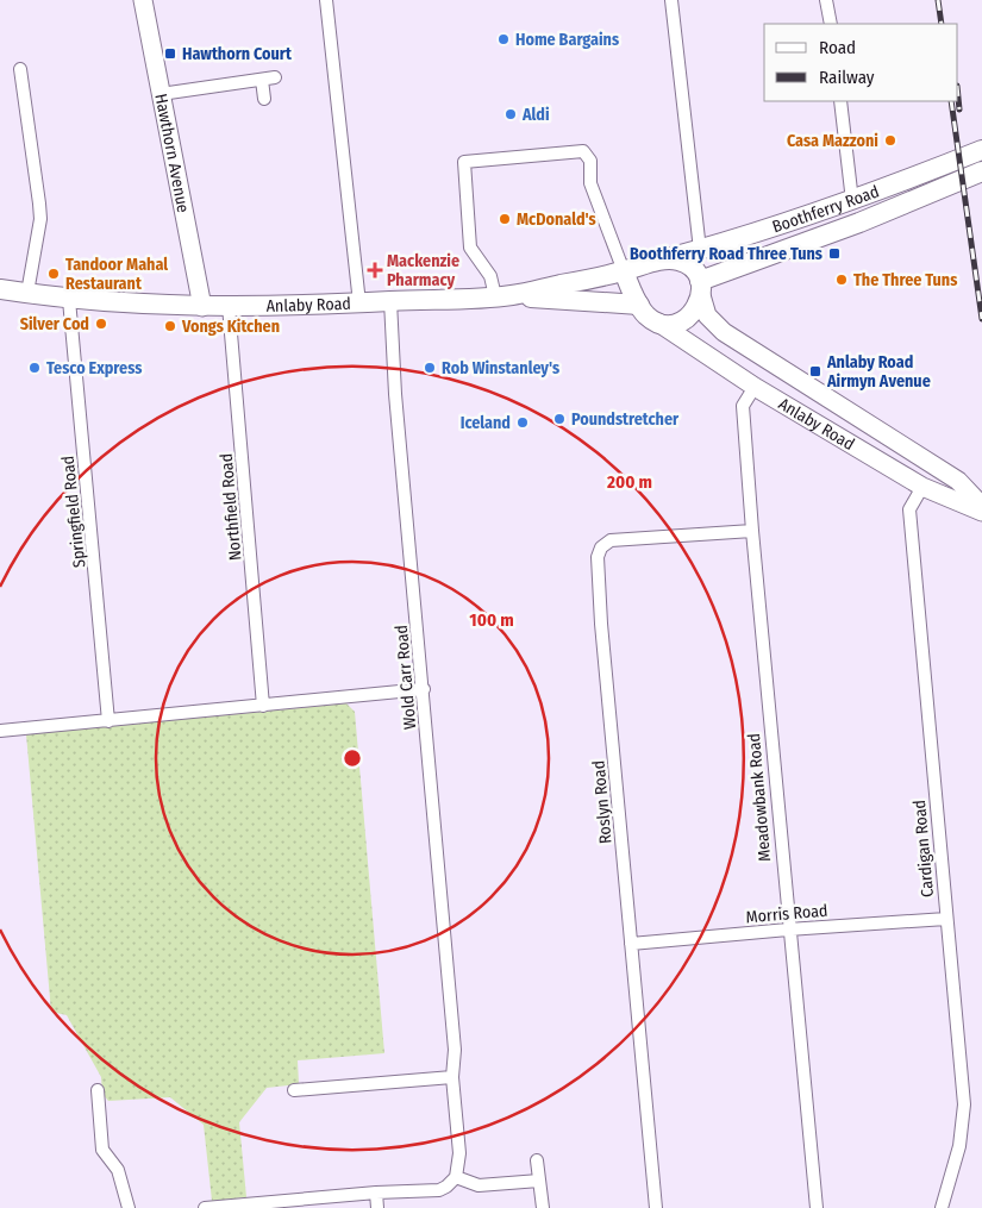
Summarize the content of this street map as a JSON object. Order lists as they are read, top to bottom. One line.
{"streets":{"main road":["Hawthorn Avenue","Boothferry Road","Anlaby Road"],"street":["Northfield Road","Springfield Road","Wold Carr Road","Meadowbank Road","Roslyn Road","Cardigan Road","Morris Road"]},"crossings":[["Hawthorn Avenue","Anlaby Road"],["Boothferry Road","Anlaby Road"],["Anlaby Road","Northfield Road"],["Anlaby Road","Springfield Road"],["Anlaby Road","Wold Carr Road"],["Anlaby Road","Meadowbank Road"],["Anlaby Road","Cardigan Road"],["Meadowbank Road","Roslyn Road"],["Meadowbank Road","Morris Road"],["Roslyn Road","Morris Road"],["Cardigan Road","Morris Road"]],"places":{"other":["Home Bargains","Aldi","Casa Mazzoni","McDonald's","Tandoor Mahal Restaurant","The Three Tuns","Silver Cod","Vongs Kitchen","Tesco Express","Rob Winstanley's","Poundstretcher","Iceland"],"transit":["Hawthorn Court","Boothferry Road Three Tuns","Anlaby Road Airmyn Avenue"],"health":["Mackenzie Pharmacy"]},"legend":["Road","Railway"],"rings":["200 m","100 m"]}
